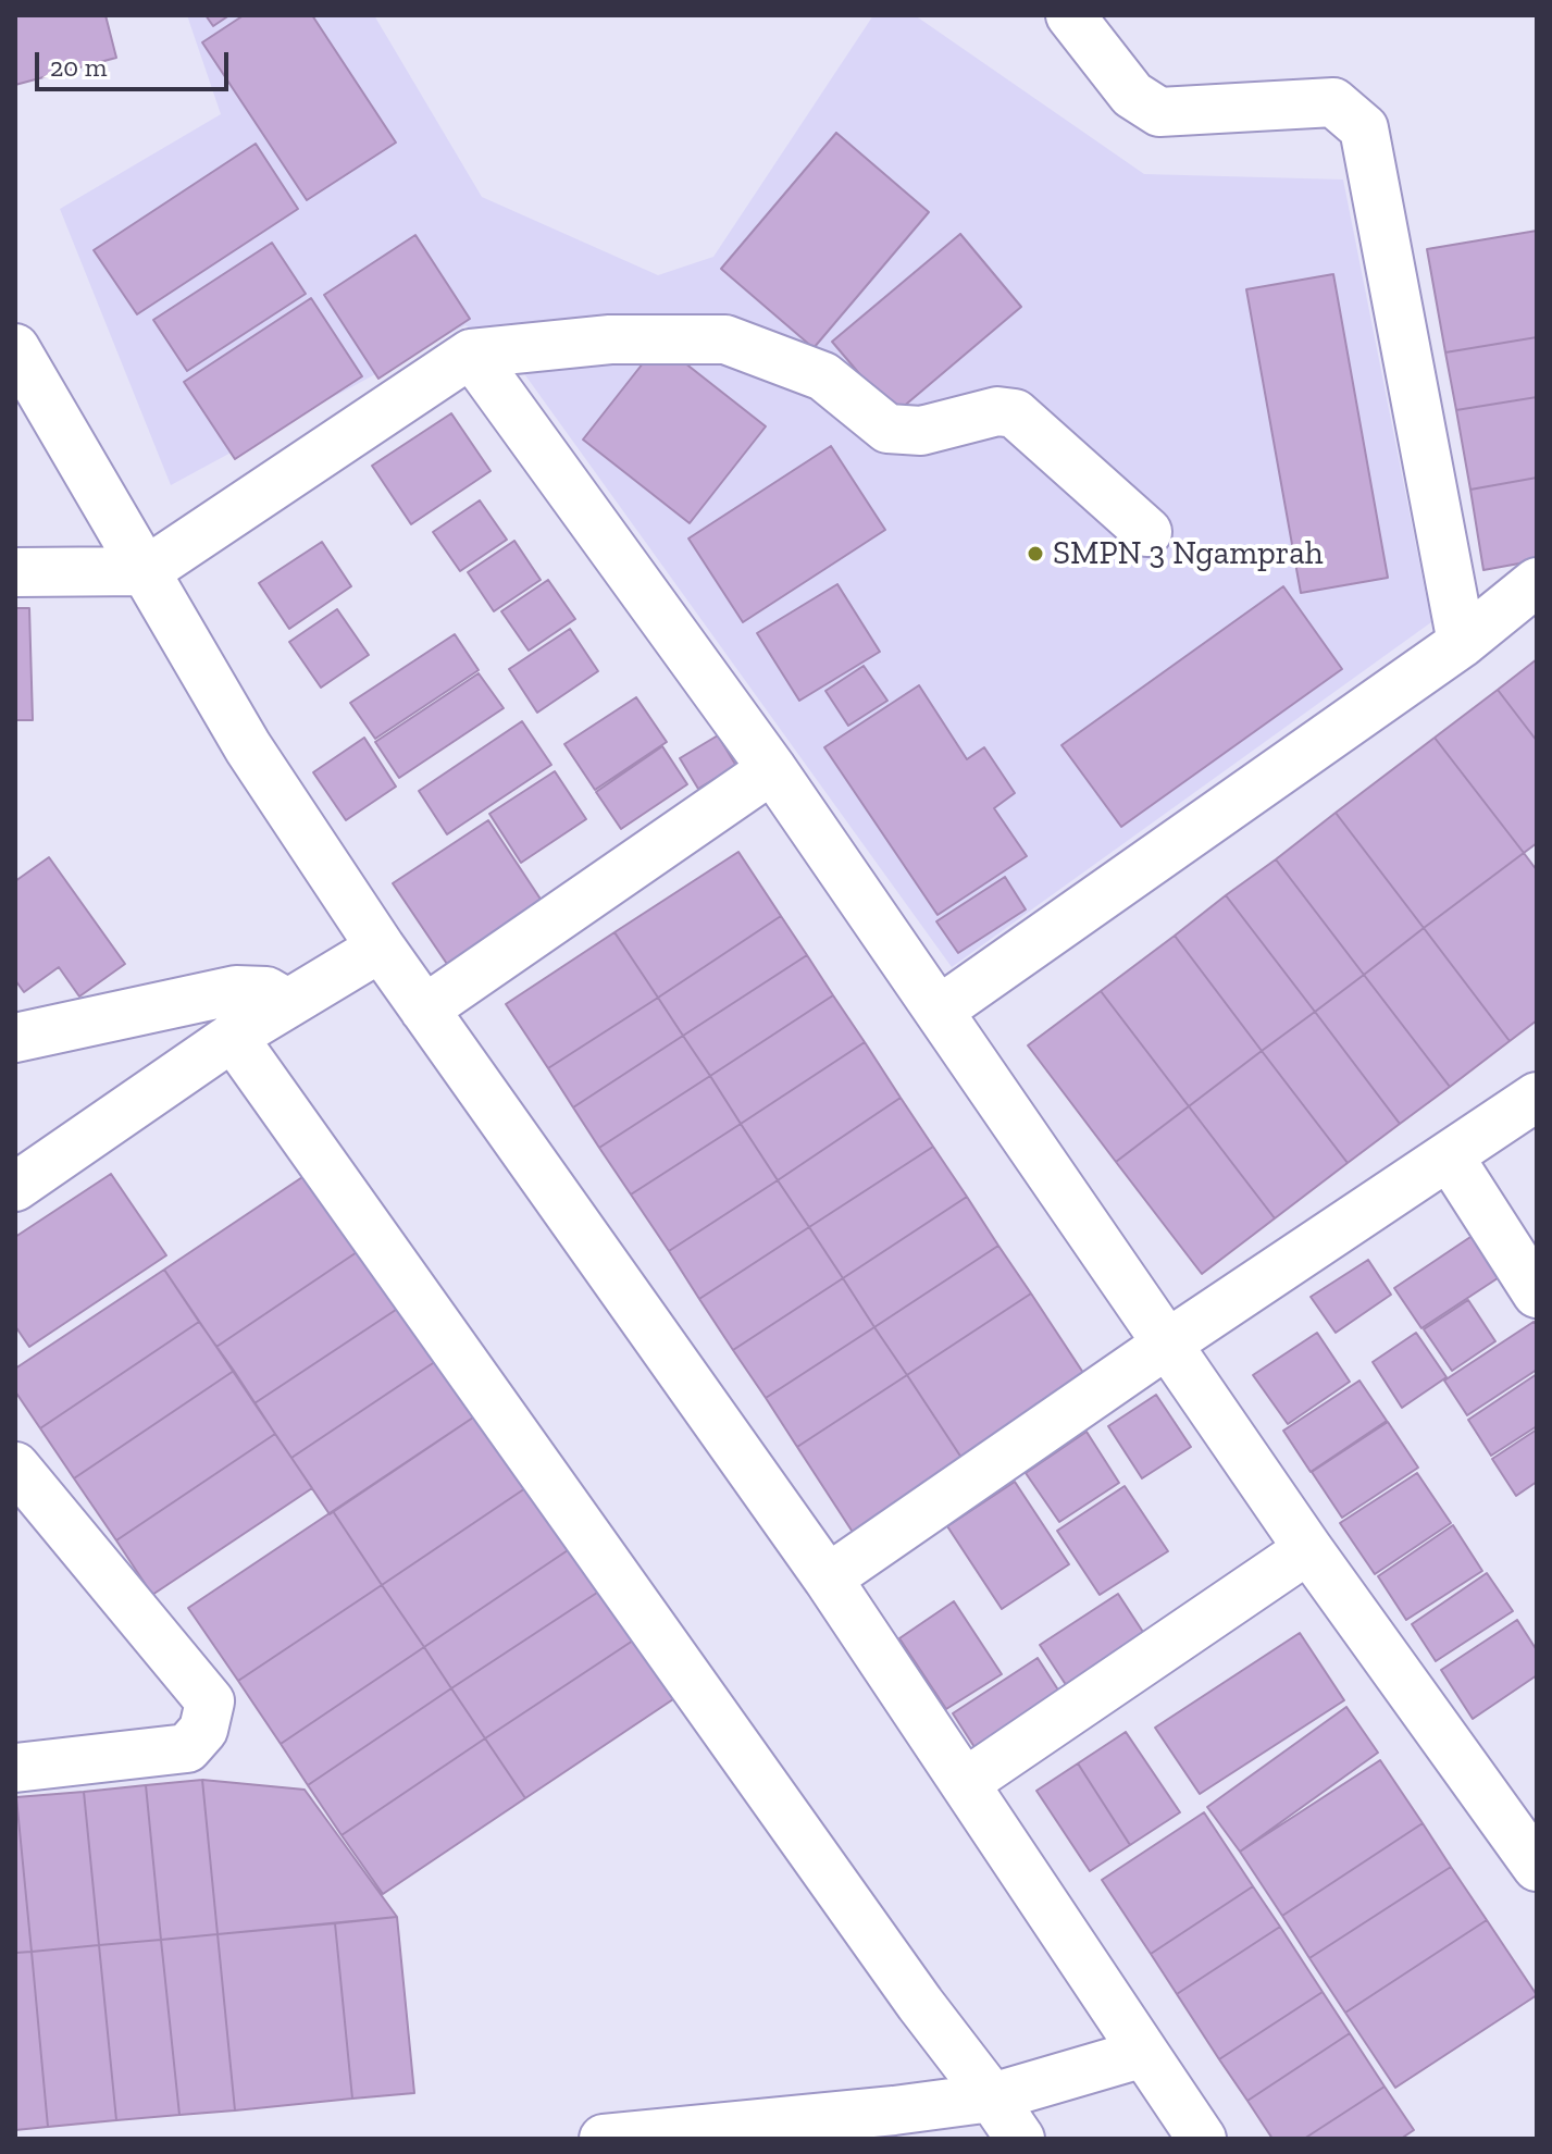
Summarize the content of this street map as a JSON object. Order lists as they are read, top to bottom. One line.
{"places":["SMPN 3 Ngamprah"],"scale_bar":"20 m"}
